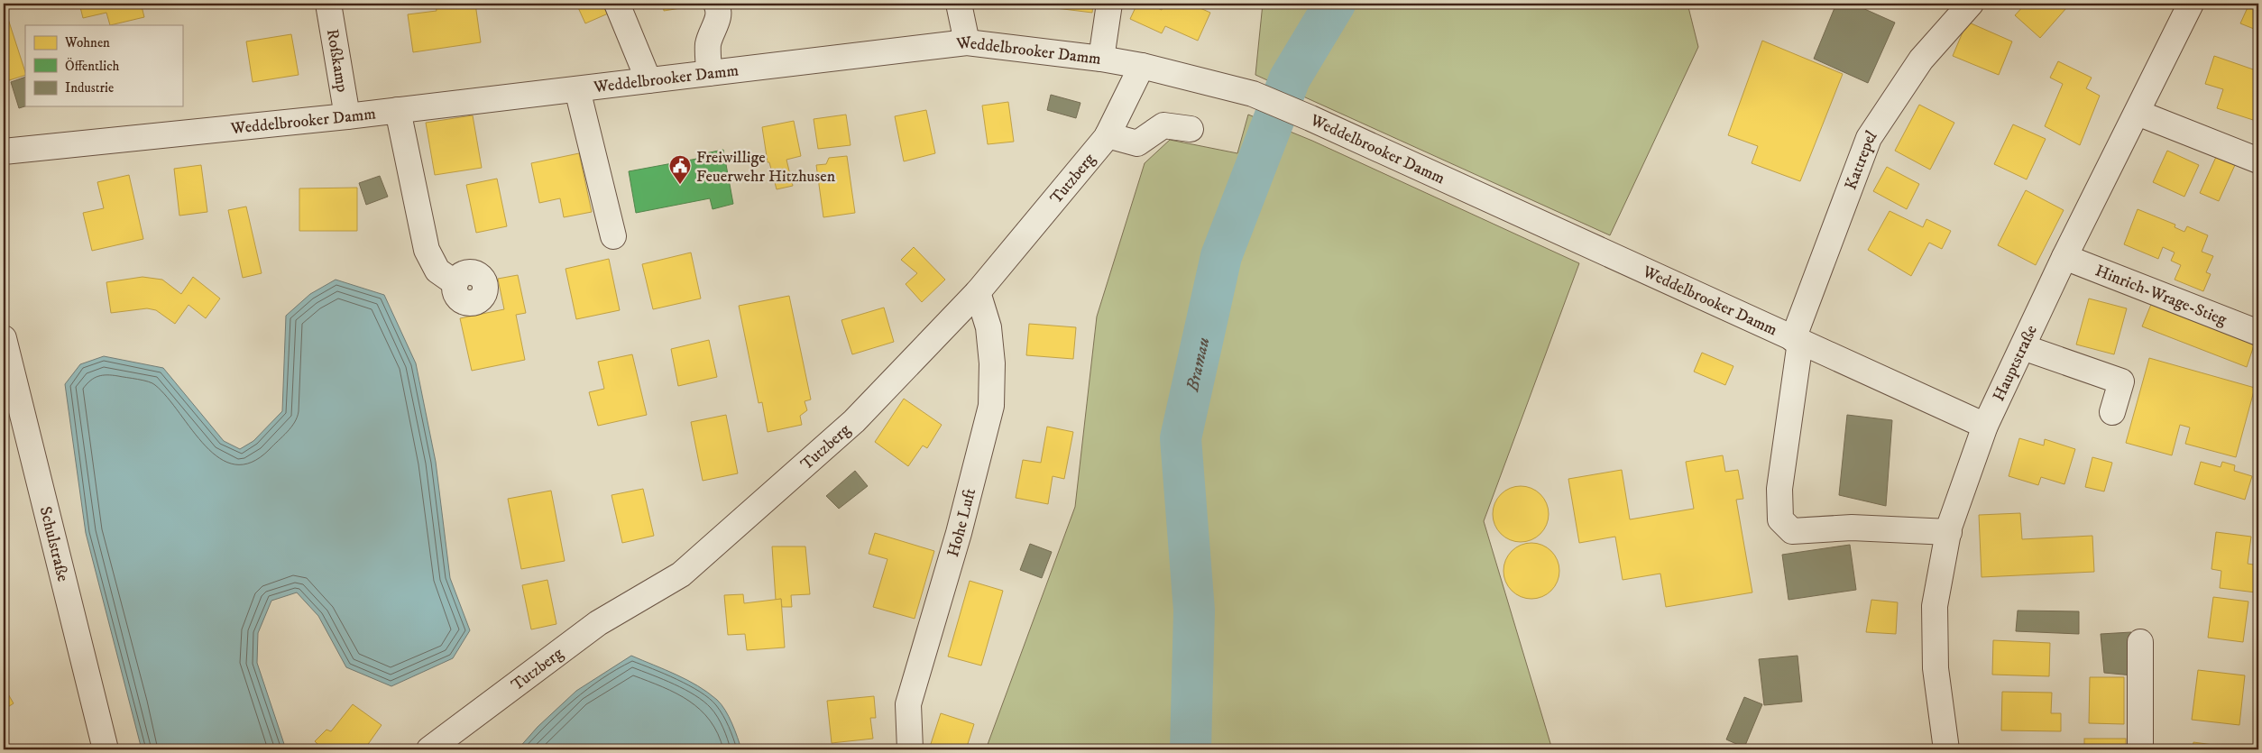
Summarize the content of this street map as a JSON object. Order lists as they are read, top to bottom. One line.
{"streets":{"street":["Weddelbrooker Damm","Roßkamp","Kattrepel","Tutzberg","Hinrich-Wrage-Stieg","Hauptstraße","Hohe Luft","Schulstraße"]},"crossings":[["Weddelbrooker Damm","Roßkamp"],["Weddelbrooker Damm","Kattrepel"],["Weddelbrooker Damm","Tutzberg"],["Weddelbrooker Damm","Hauptstraße"],["Kattrepel","Hauptstraße"],["Tutzberg","Hohe Luft"],["Hinrich-Wrage-Stieg","Hauptstraße"]],"water":["Bramau"],"places":{"public building":["Freiwillige Feuerwehr Hitzhusen"]},"legend":["Wohnen","Öffentlich","Industrie"]}
